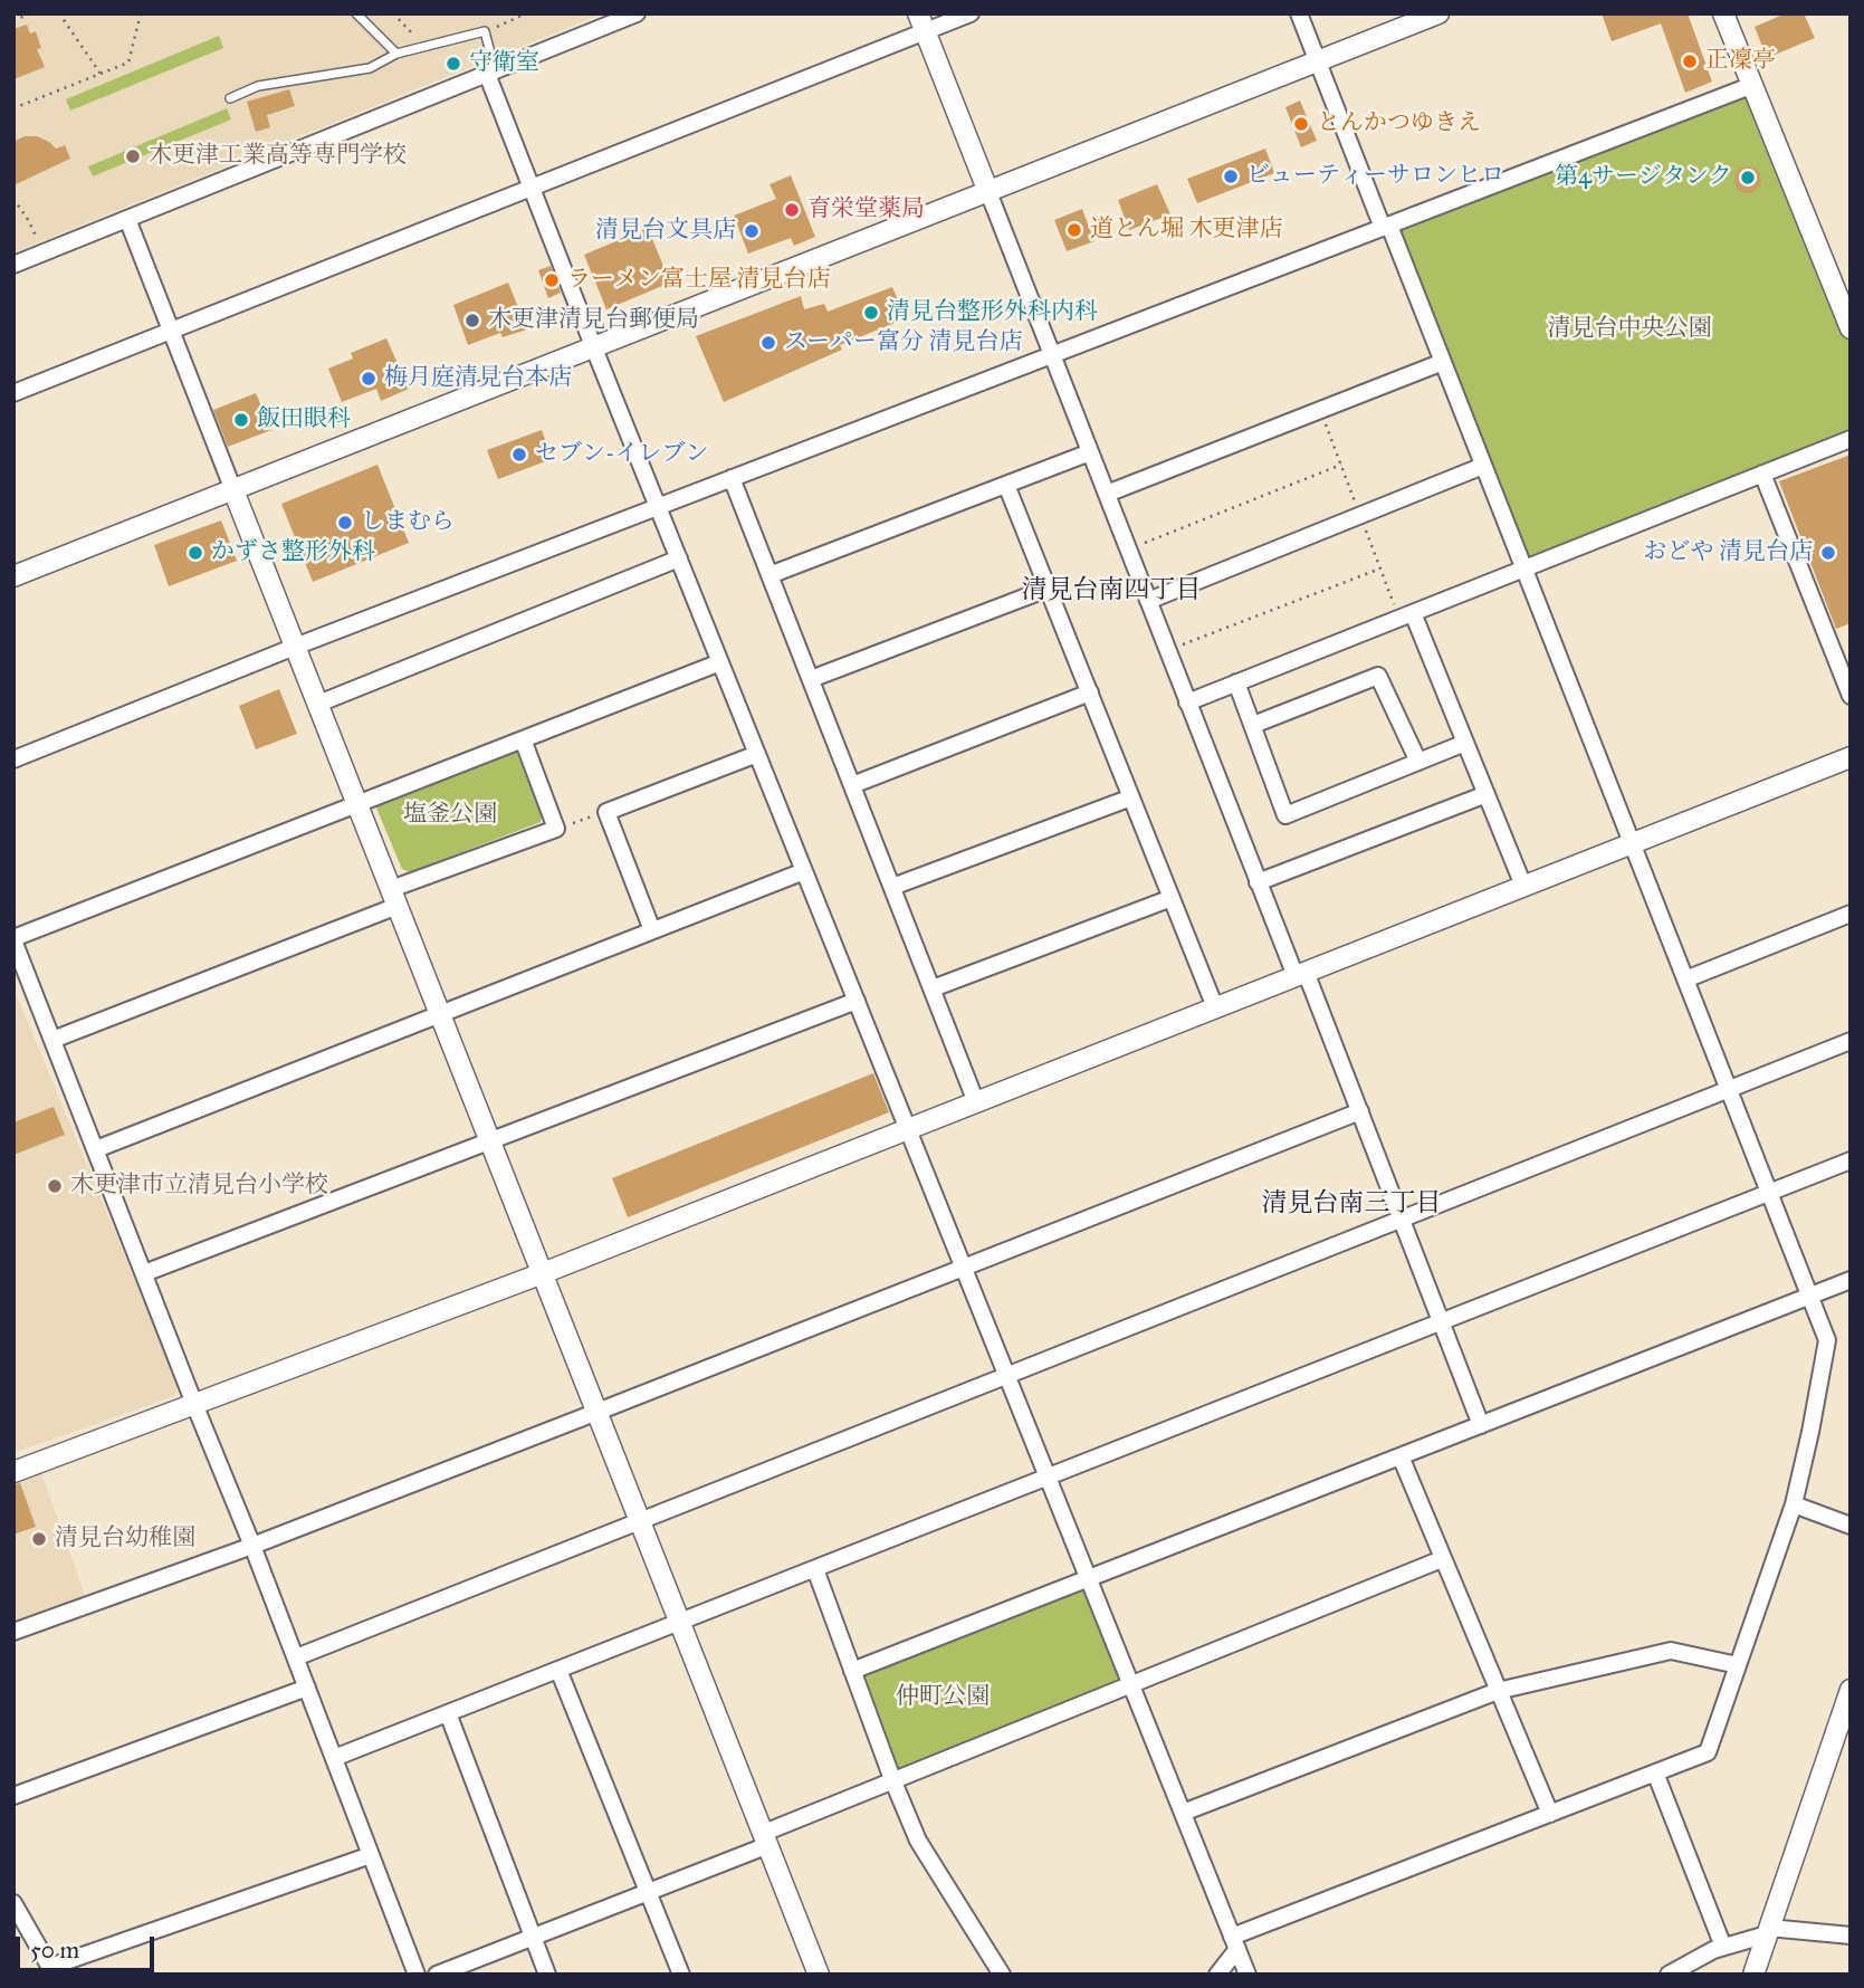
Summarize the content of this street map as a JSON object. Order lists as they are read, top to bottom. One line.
{"districts":["清見台南四丁目","清見台南三丁目"],"parks":["清見台中央公園","塩釜公園","仲町公園"],"places":["正凜亭","守衛室","とんかつゆきえ","木更津工業高等専門学校","ビューティーサロンヒロ","第4サージタンク","育栄堂薬局","道とん堀 木更津店","清見台文具店","ラーメン富士屋 清見台店","清見台整形外科内科","木更津清見台郵便局","スーパー富分 清見台店","梅月庭清見台本店","飯田眼科","セブン-イレブン","しまむら","かずさ整形外科","おどや 清見台店","木更津市立清見台小学校","清見台幼稚園"],"scale_bar":"50 m"}
